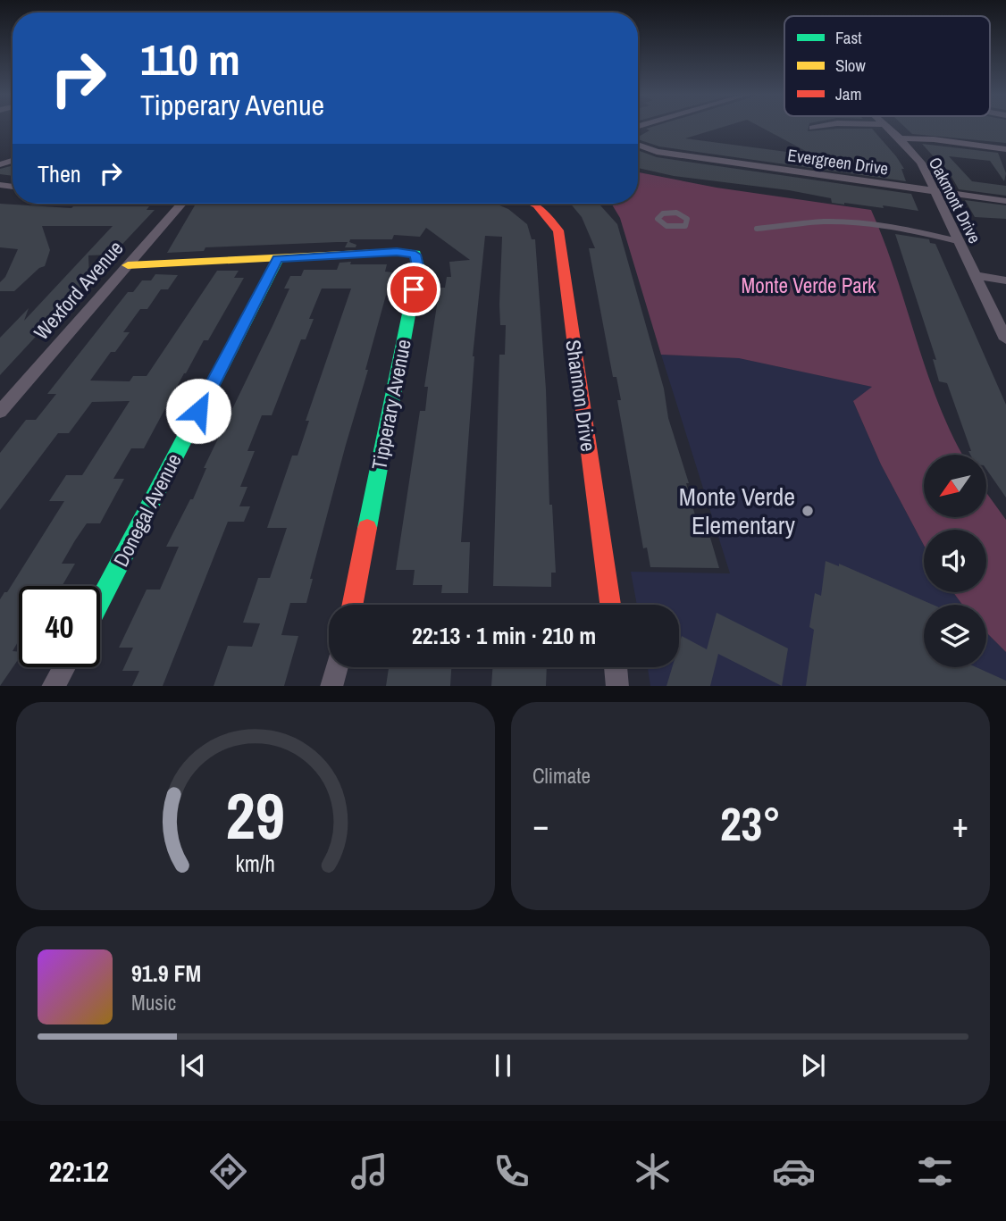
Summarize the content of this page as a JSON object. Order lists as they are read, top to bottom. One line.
{"streets":{"street":["Evergreen Drive","Oakmont Drive","Wexford Avenue","Shannon Drive","Tipperary Avenue","Donegal Avenue"]},"crossings":[["Evergreen Drive","Oakmont Drive"],["Wexford Avenue","Tipperary Avenue"],["Tipperary Avenue","Donegal Avenue"]],"parks":["Monte Verde Park"],"places":["Monte Verde Elementary"],"legend":["Fast","Slow","Jam"],"north":"bottom left","page":{"turn":["110 m","Tipperary Avenue"],"then":"Then","limit":"40","trip":"22:13 · 1 min · 210 m","tile":"Climate","heat":["−","23°","+"],"song":["91.9 FM","Music"],"tabs":"22:12","gauge":["29","km/h"]}}
